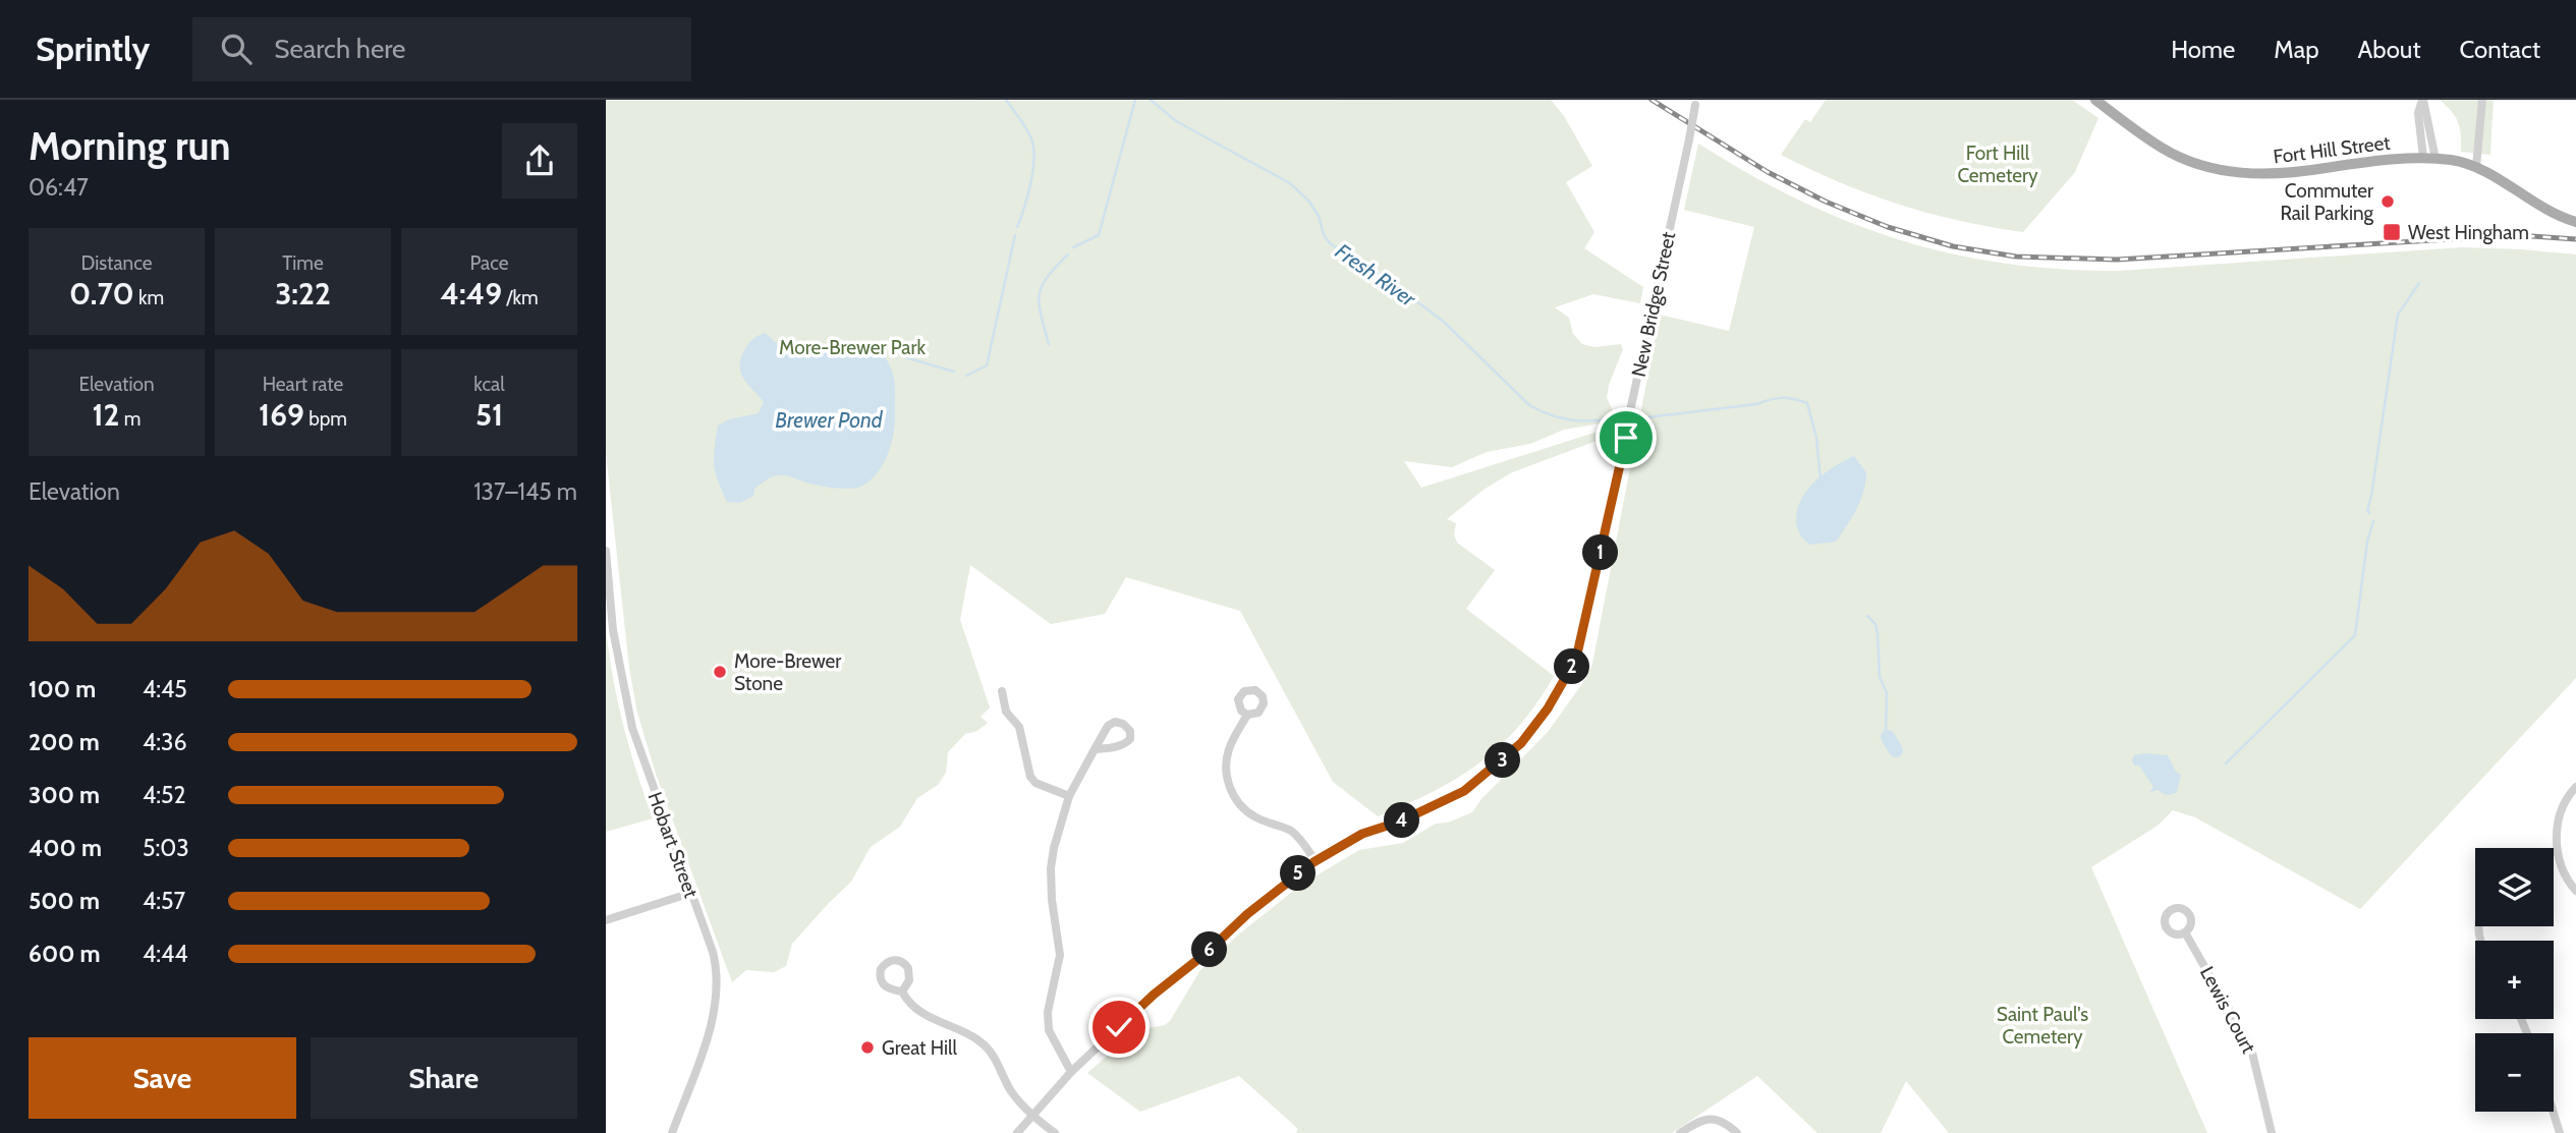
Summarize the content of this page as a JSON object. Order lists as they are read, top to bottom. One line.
{"streets":{"main road":["Fort Hill Street"],"street":["New Bridge Street","Hobart Street","Lewis Court"]},"water":["Fresh River","Brewer Pond"],"parks":["Fort Hill Cemetery","More-Brewer Park","Saint Paul's Cemetery"],"places":{"other":["Commuter Rail Parking","More-Brewer Stone","Great Hill"],"transit":["West Hingham"]},"page":{"header":"Sprintly","search":"Search here","nav":["Home","Map","About","Contact"],"heading":["Morning run","06:47"],"stats":[["Distance","0.70 km"],["Time","3:22"],["Pace","4:49 /km"],["Elevation","12 m"],["Heart rate","169 bpm"],["kcal","51"]],"chart":["Elevation","137–145 m"],"pins":["1","2","3","4","5","6"],"list":[{"name":"100 m","note":"4:45"},{"name":"200 m","note":"4:36"},{"name":"300 m","note":"4:52"},{"name":"400 m","note":"5:03"},{"name":"500 m","note":"4:57"},{"name":"600 m","note":"4:44"}],"map_buttons":["+","−"],"buttons":["Save","Share"]}}
